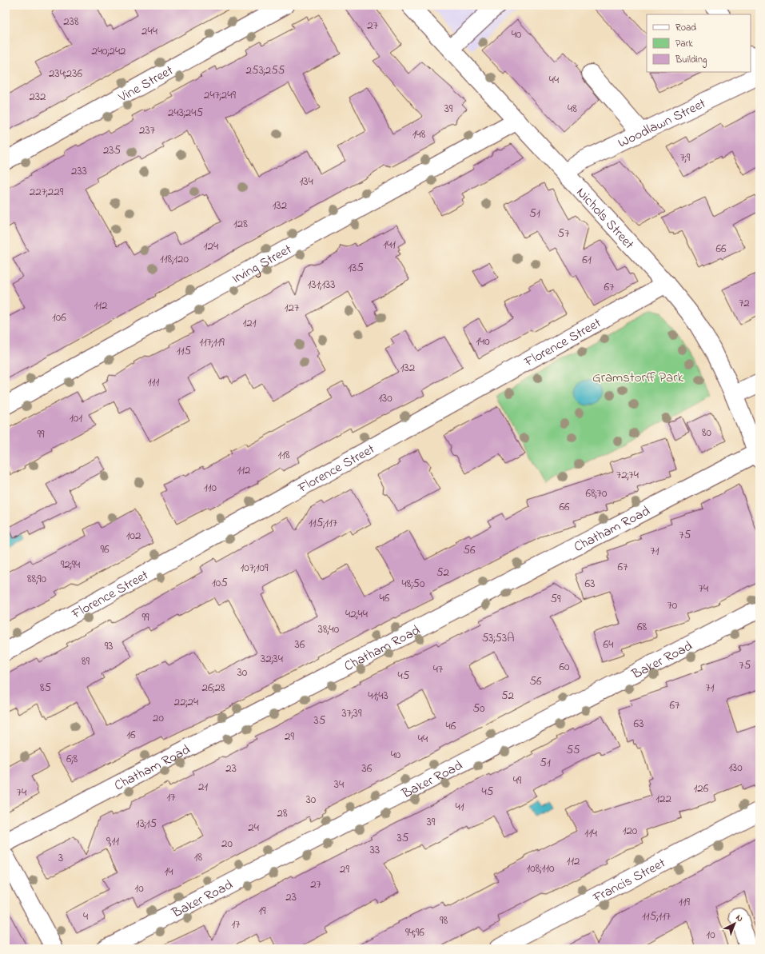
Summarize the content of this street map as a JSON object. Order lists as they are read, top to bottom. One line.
{"streets":{"street":["Vine Street","Woodlawn Street","Nichols Street","Irving Street","Florence Street","Chatham Road","Baker Road","Francis Street"]},"crossings":[["Woodlawn Street","Nichols Street"],["Nichols Street","Irving Street"],["Nichols Street","Florence Street"],["Nichols Street","Chatham Road"]],"parks":["Gramstorff Park"],"house_numbers":["238","27","244","40","240;242","253;255","234;236","44","247;249","232","39","48","243;245","237","148","235","7;9","233","134","227;229","132","51","128","57","141","124","66","118;120","61","135","131;133","67","72","112","127","106","121","140","117;119","115","132","111","130","101","80","99","118","112","72;74","110","68;70","66","115;117","75","102","96","56","71","92;94","67","107;109","52","88;90","105","48;50","63","74","46","59","70","42;44","99","68","38;40","53;53A","36","64","93","32;34","89","75","60","47","30","45","56","85","26;28","71","41;43","52","22;24","67","50","37;39","20","35","63","46","16","29","44","55","40","6;8","51","130","23","36","49","34","21","126","45","74","17","122","30","41","28","39","13;15","24","120","114","35","9;11","20","33","18","3","112","108;110","29","14","27","10","23","119","19","4","115;117","98","17","94;96","10"],"legend":["Road","Park","Building"],"north":"top right"}
